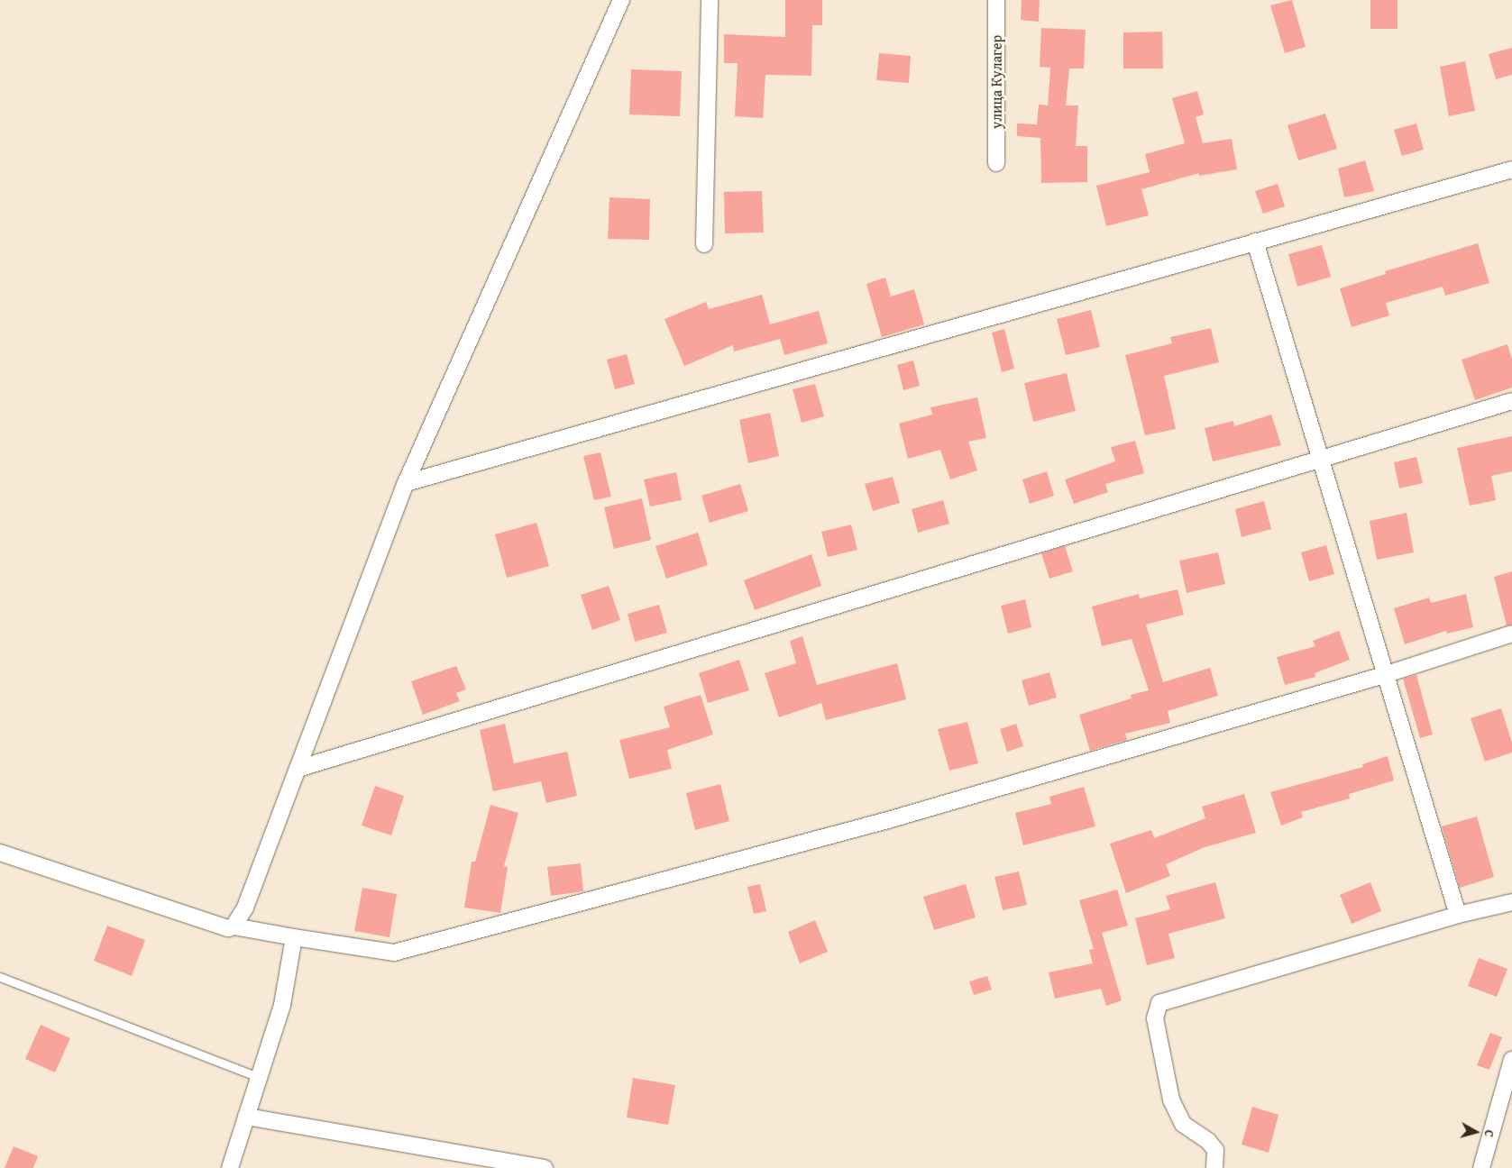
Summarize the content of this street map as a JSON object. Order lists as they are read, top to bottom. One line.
{"streets":{"street":["улица Кулагер"]},"north":"right"}
